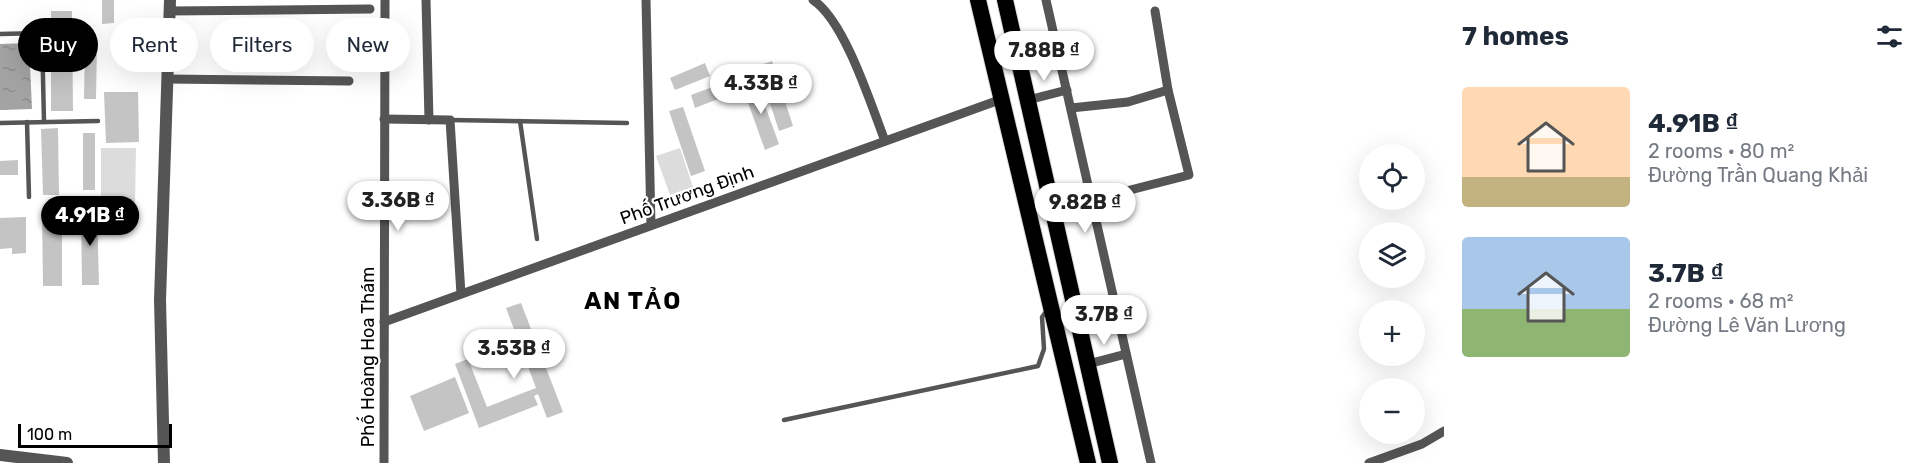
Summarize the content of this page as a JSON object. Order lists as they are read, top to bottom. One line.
{"streets":{"street":["Phố Trương Định","Phố Hoàng Hoa Thám"]},"crossings":[["Phố Trương Định","Phố Hoàng Hoa Thám"]],"districts":["AN TẢO"],"scale_bar":"100 m","page":{"heading":"7 homes","chip":["Buy","Rent","Filters","New"],"price":["7.88B ₫","4.33B ₫","3.36B ₫","9.82B ₫","4.91B ₫","3.7B ₫","3.53B ₫"],"list":[{"name":"4.91B ₫","note":"2 rooms · 80 m² · Đường Trần Quang Khải"},{"name":"3.7B ₫","note":"2 rooms · 68 m² · Đường Lê Văn Lương"}],"map_buttons":["+","−"],"scale":"100 m"}}
